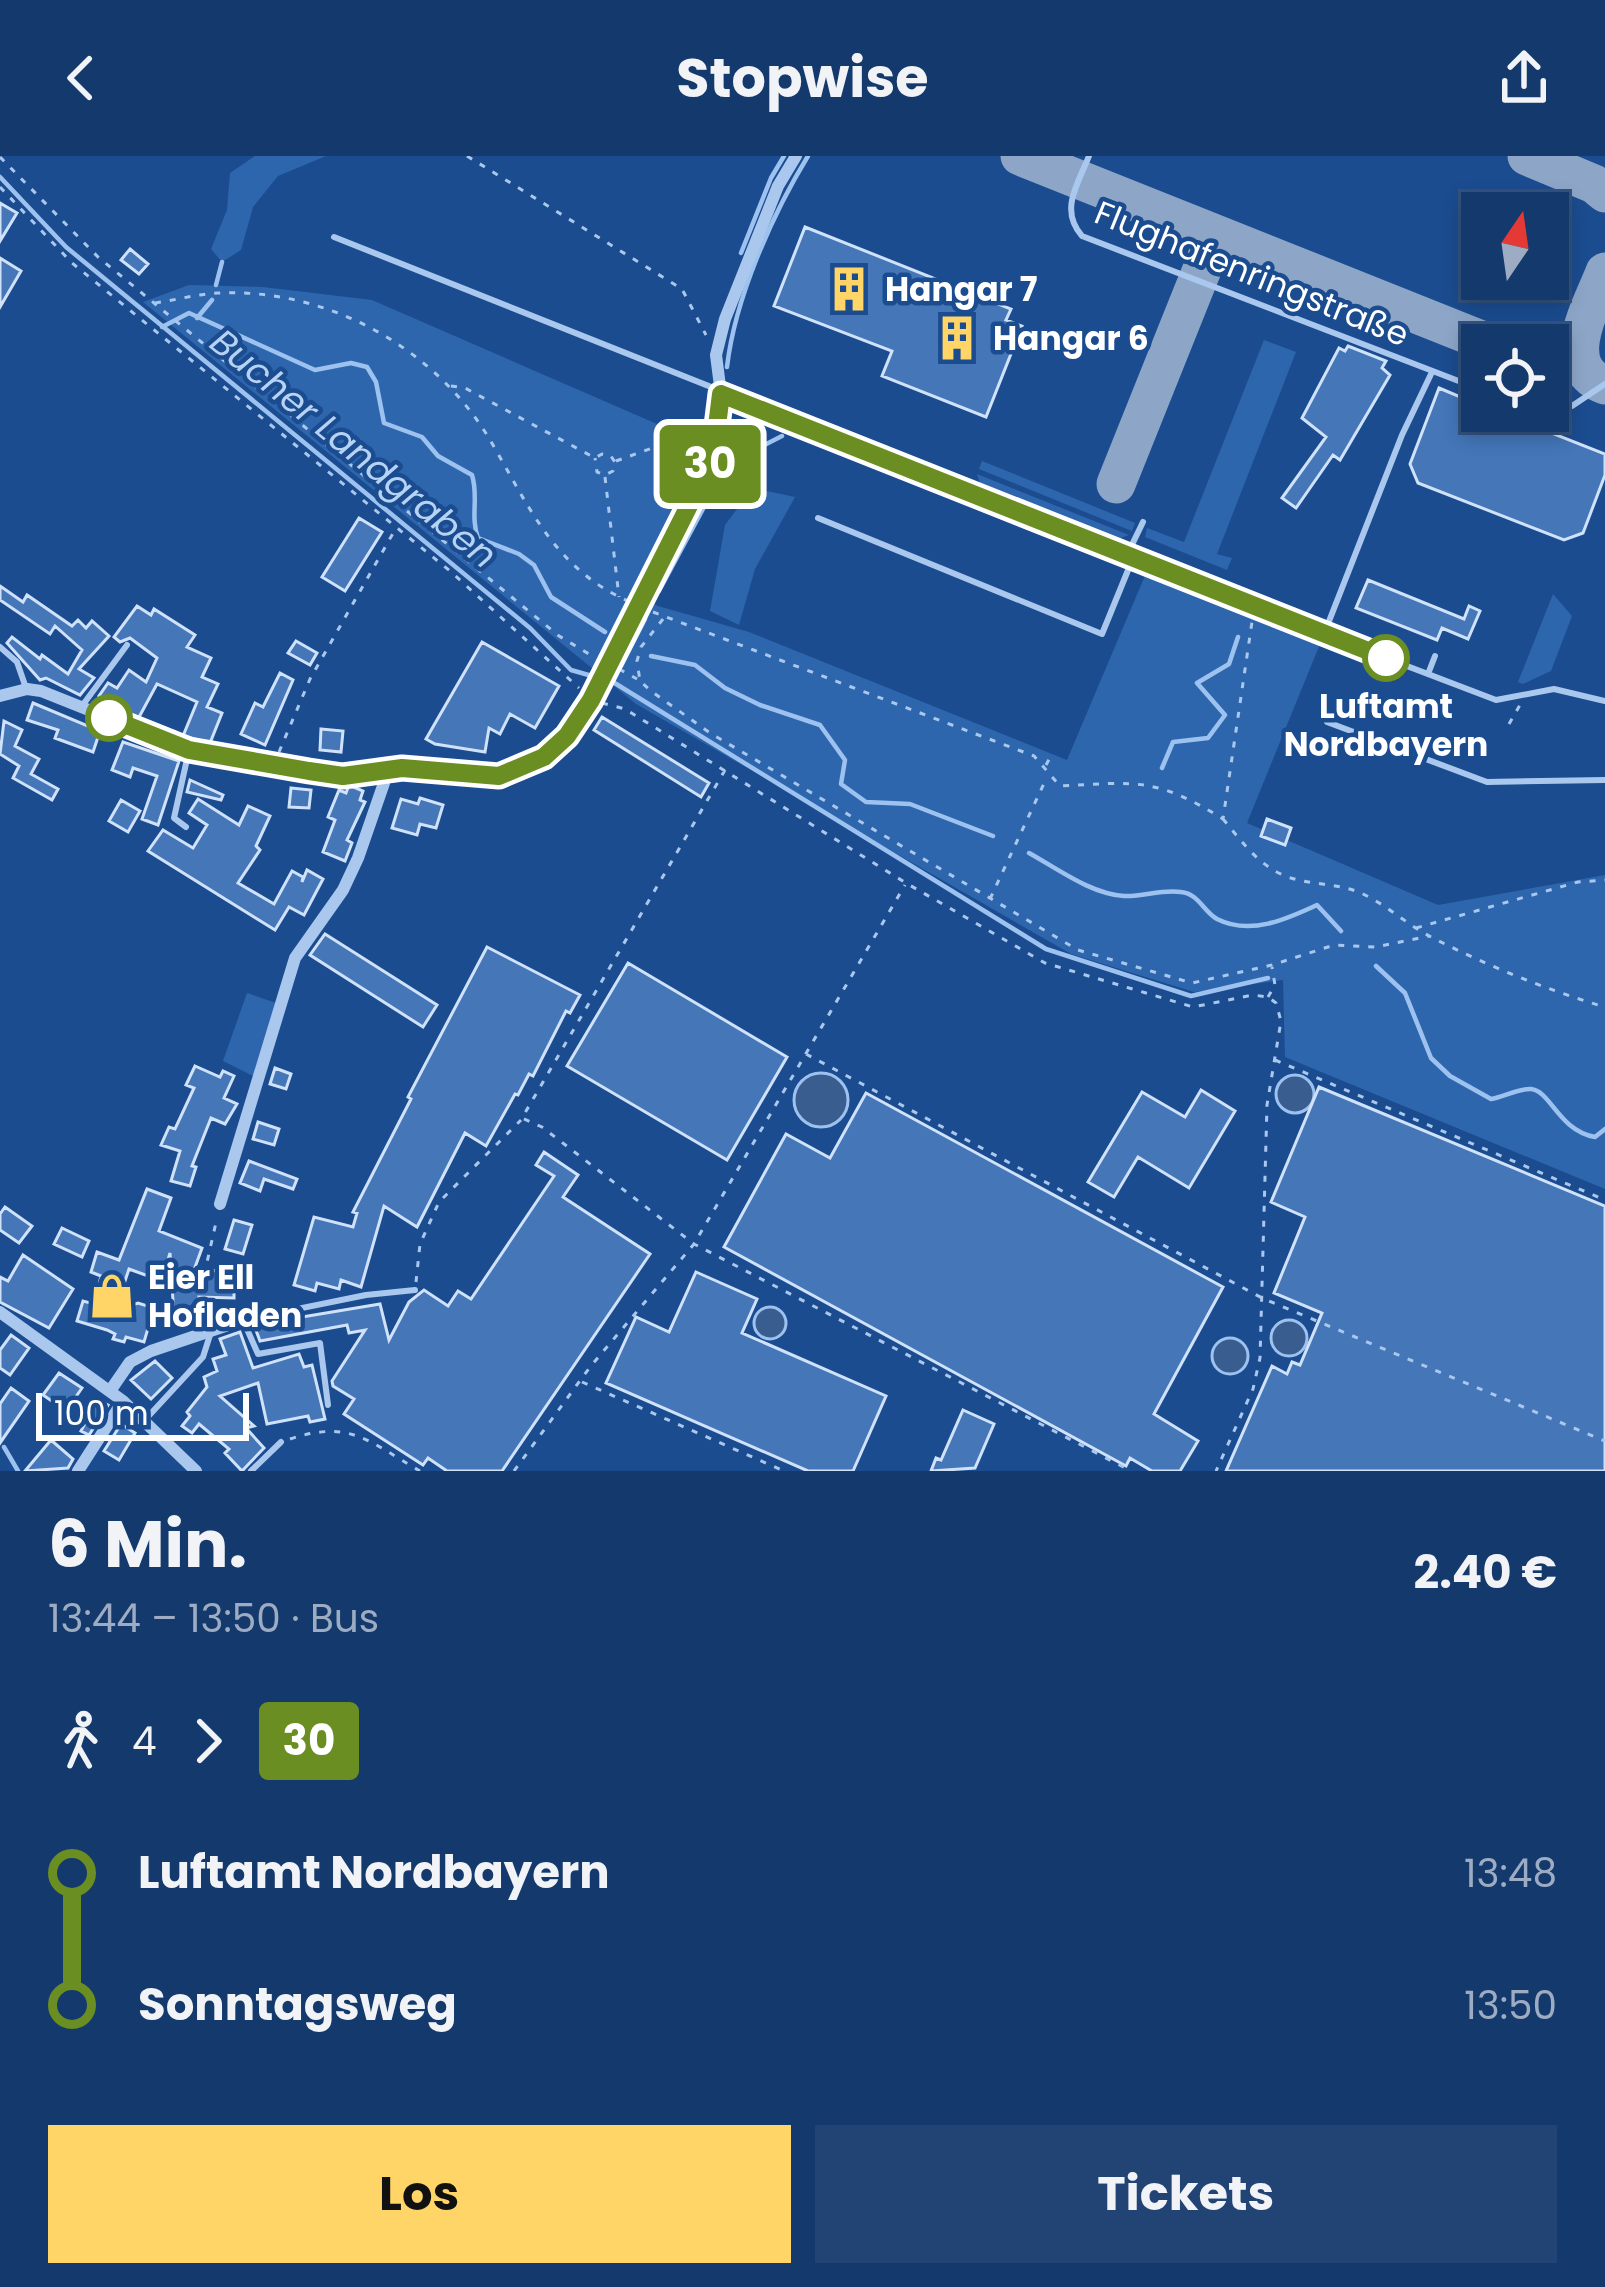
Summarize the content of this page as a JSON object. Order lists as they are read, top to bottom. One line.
{"streets":{"lane":["Flughafenringstraße"]},"water":["Bucher Landgraben"],"places":{"building":["Hangar 7","Hangar 6"],"other":["Luftamt Nordbayern"],"shop":["Eier Ell Hofladen"]},"lines":["bus line 30"],"scale_bar":"100 m","north":"top","page":{"header":"Stopwise","on_map":"30","scale":"100 m","heading":["6 Min.","13:44 – 13:50 · Bus","2.40 €"],"legs":["4","30"],"list":[{"name":"Luftamt Nordbayern","value":"13:48"},{"name":"Sonntagsweg","value":"13:50"}],"buttons":["Los","Tickets"]}}
